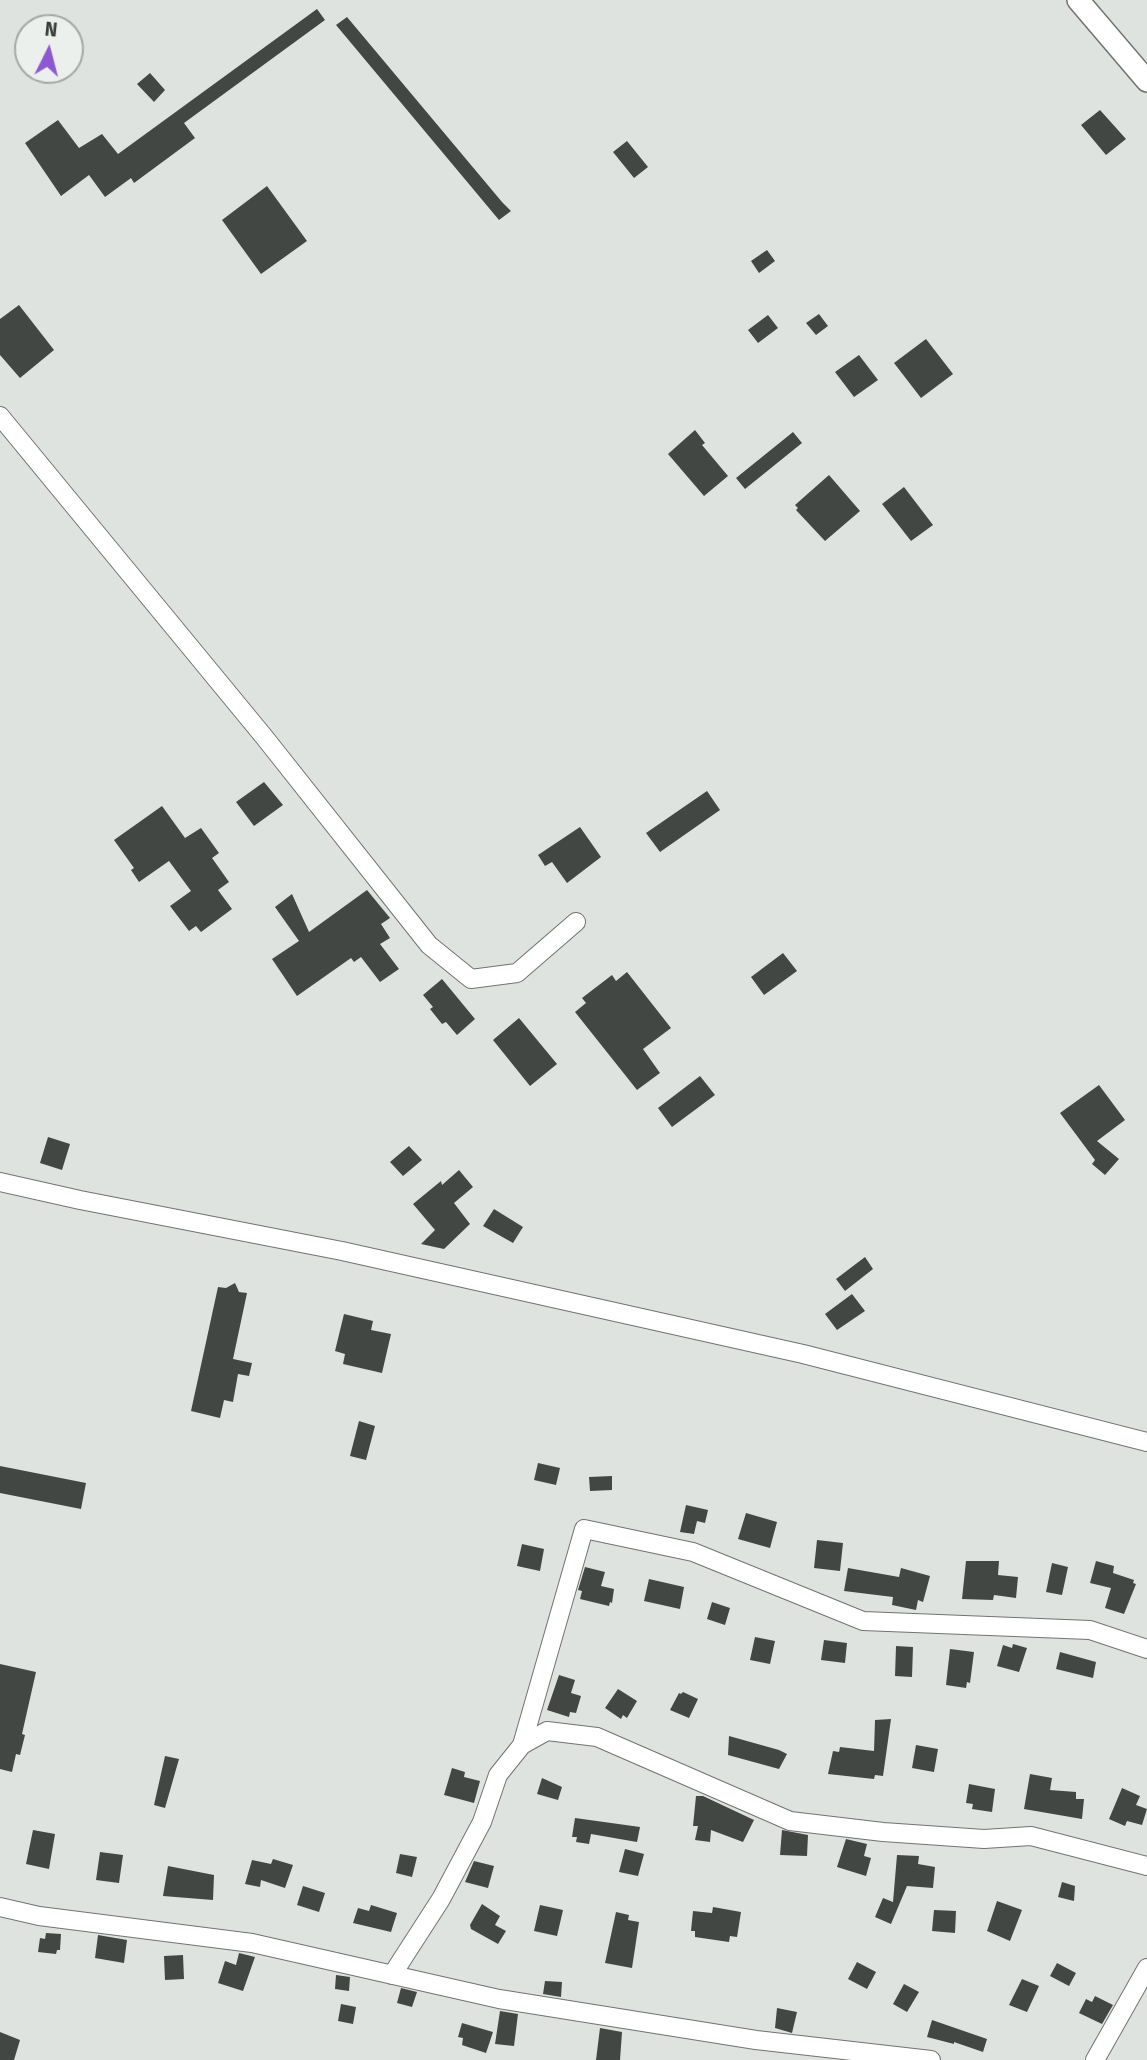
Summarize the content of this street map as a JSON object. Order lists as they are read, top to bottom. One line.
{"north":"top"}
